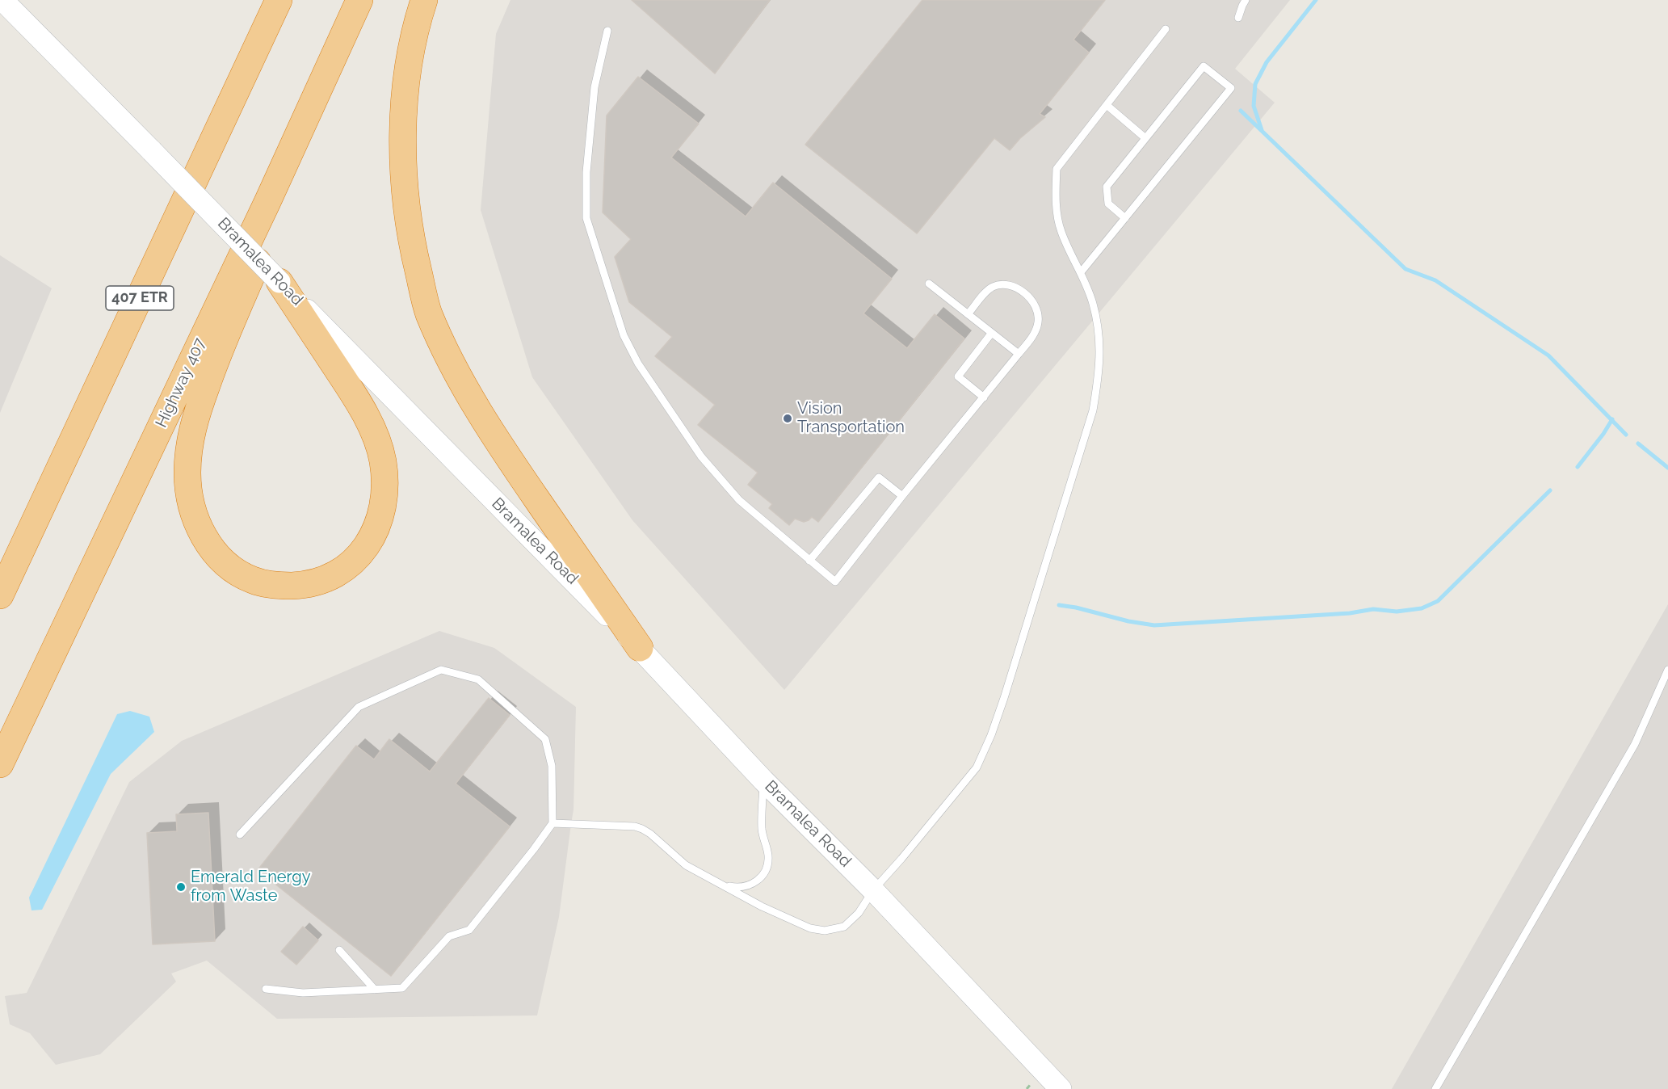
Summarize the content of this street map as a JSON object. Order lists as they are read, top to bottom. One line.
{"streets":{"highway":["407 ETR","Highway 407"],"main road":["Bramalea Road"]},"places":["Vision Transportation","Emerald Energy from Waste"]}
